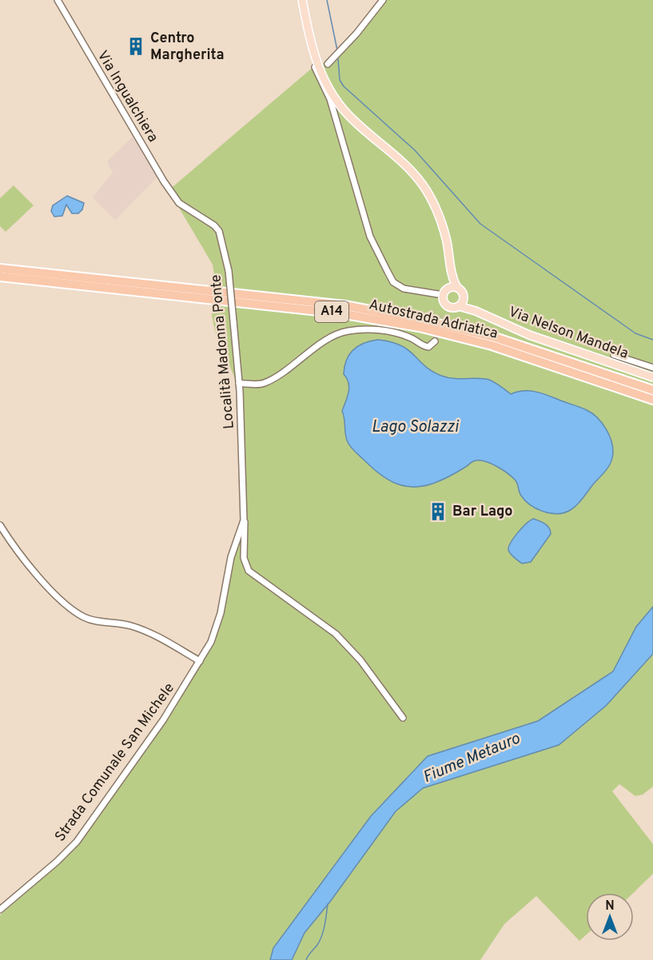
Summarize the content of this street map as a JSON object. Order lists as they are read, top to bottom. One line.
{"streets":{"highway":["A14","Autostrada Adriatica"],"main road":["Via Nelson Mandela"],"street":["Via Ingualchiera","Località Madonna Ponte","Strada Comunale San Michele"]},"crossings":[["Via Ingualchiera","Località Madonna Ponte"],["Località Madonna Ponte","Strada Comunale San Michele"]],"water":["Lago Solazzi","Fiume Metauro"],"places":{"building":["Centro Margherita","Bar Lago"]},"north":"top"}
